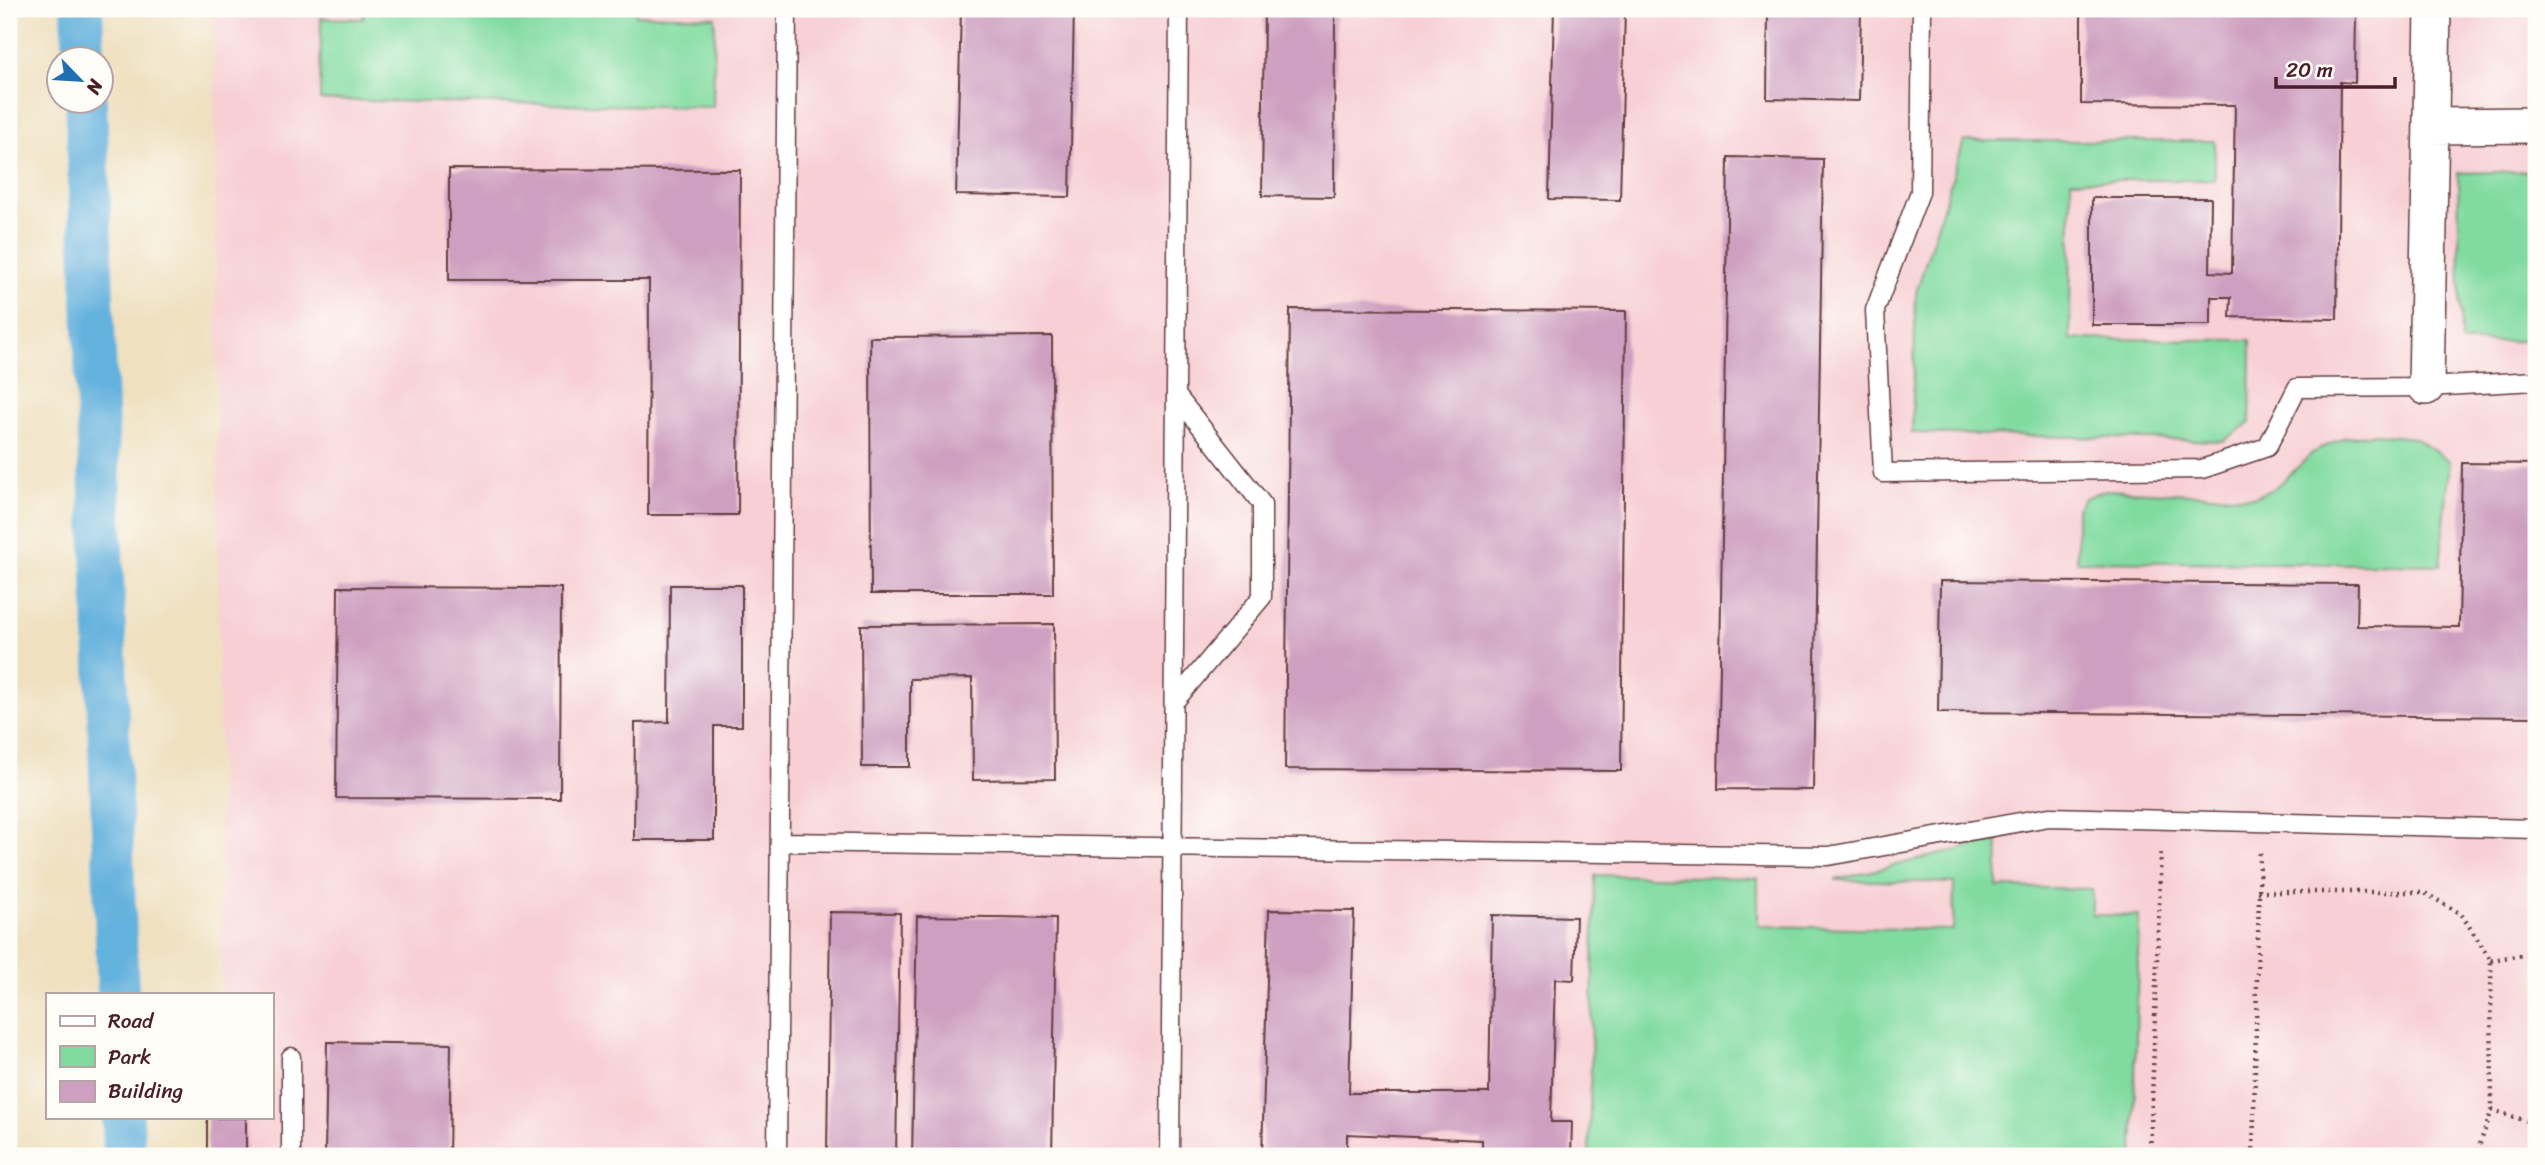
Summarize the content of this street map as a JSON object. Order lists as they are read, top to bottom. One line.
{"legend":["Road","Park","Building"],"scale_bar":"20 m","north":"bottom right"}
